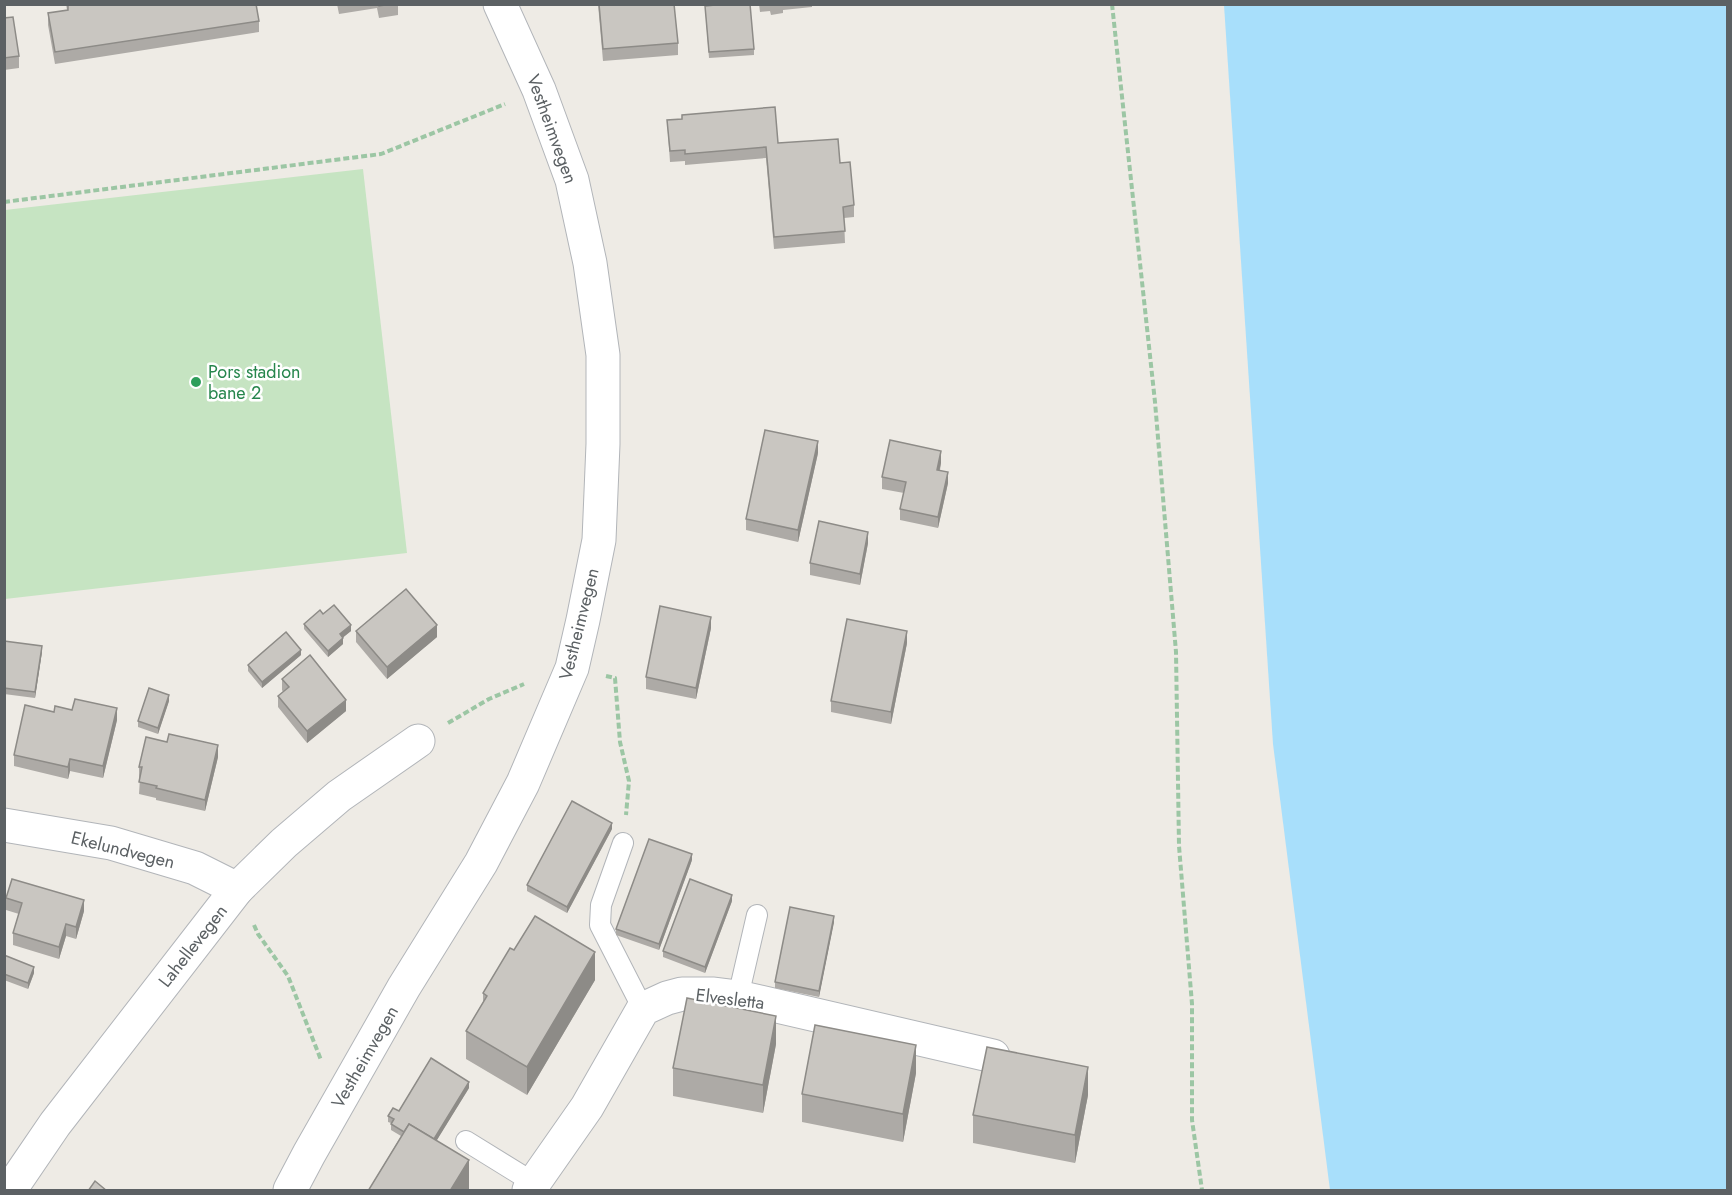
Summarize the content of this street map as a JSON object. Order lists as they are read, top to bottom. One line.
{"streets":{"street":["Vestheimvegen","Ekelundvegen","Lahellevegen","Elvesletta"]},"crossings":[["Ekelundvegen","Lahellevegen"]],"places":["Pors stadion bane 2"]}
